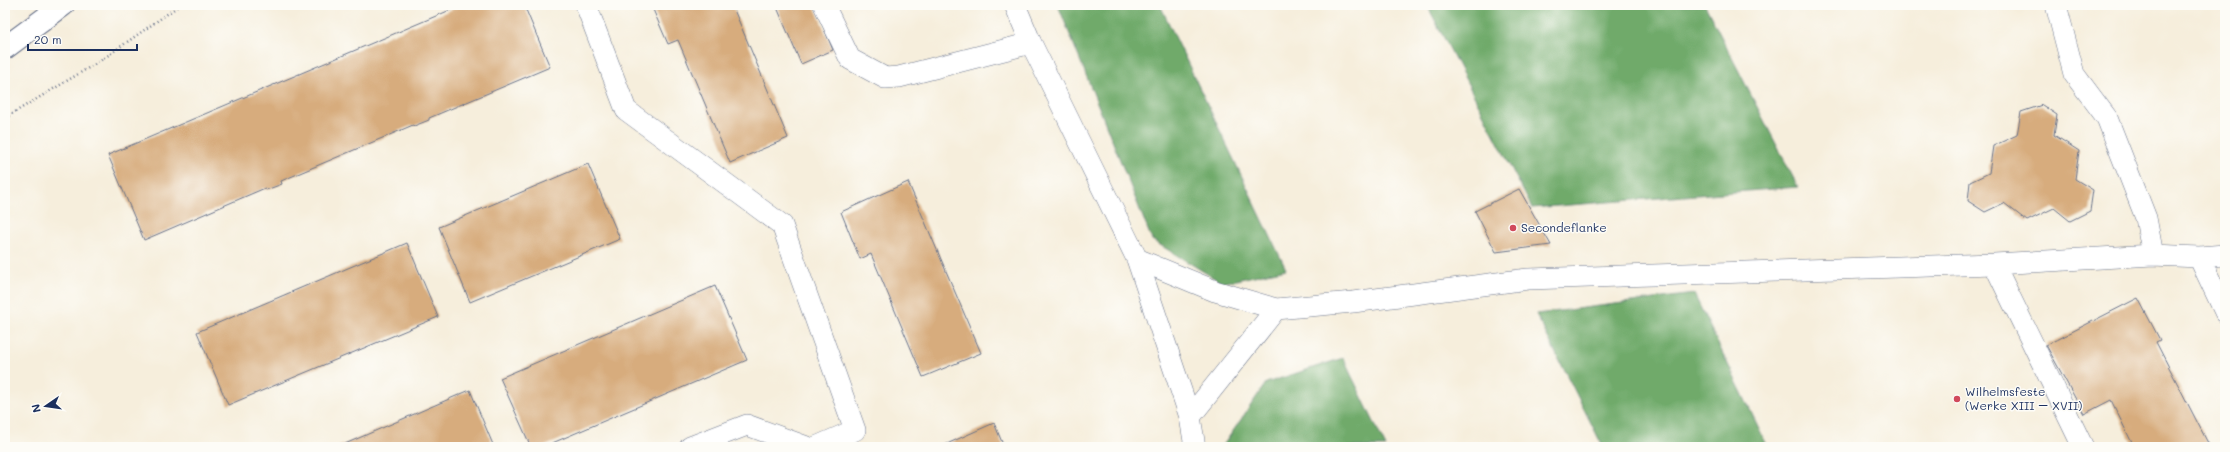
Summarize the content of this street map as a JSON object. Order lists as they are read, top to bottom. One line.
{"places":["Secondeflanke","Wilhelmsfeste (Werke XIII – XVII)"],"scale_bar":"20 m","north":"left"}
